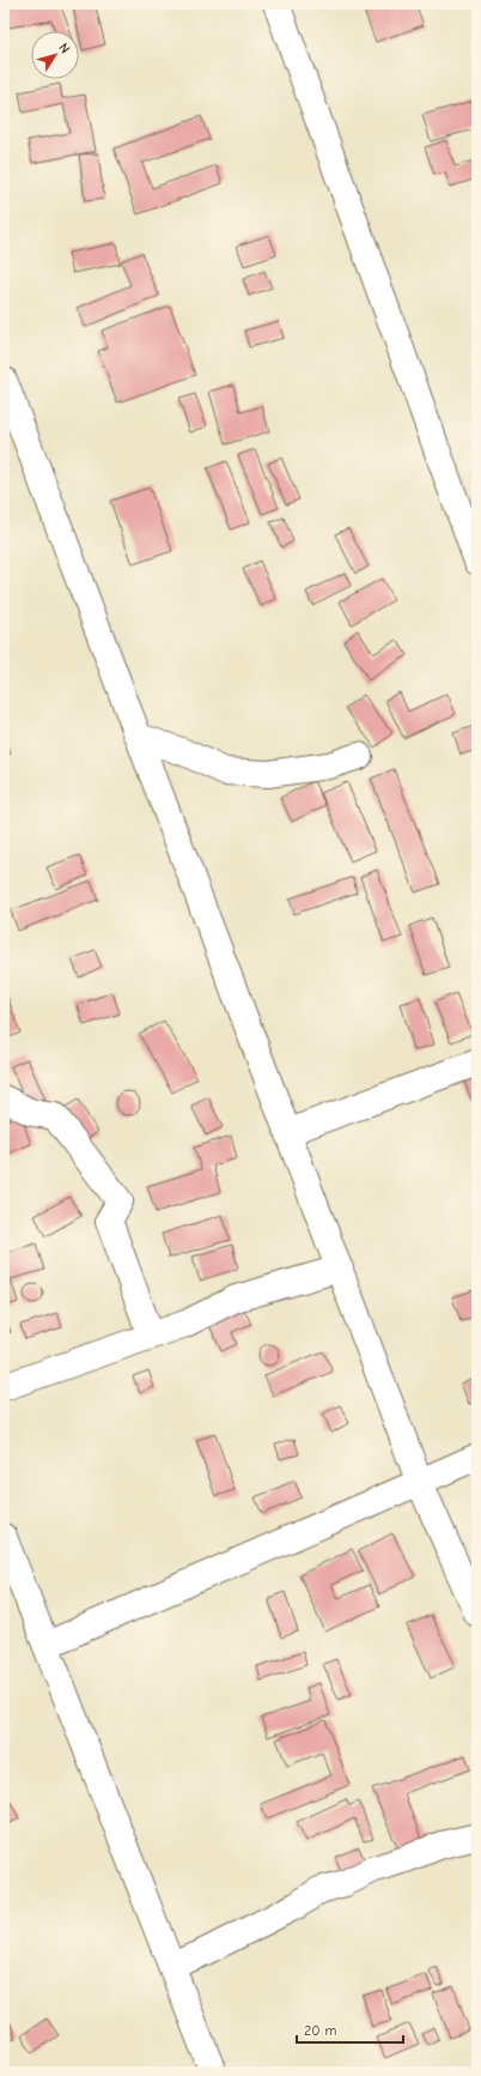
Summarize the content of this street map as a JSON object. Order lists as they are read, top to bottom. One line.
{"scale_bar":"20 m","north":"top right"}
